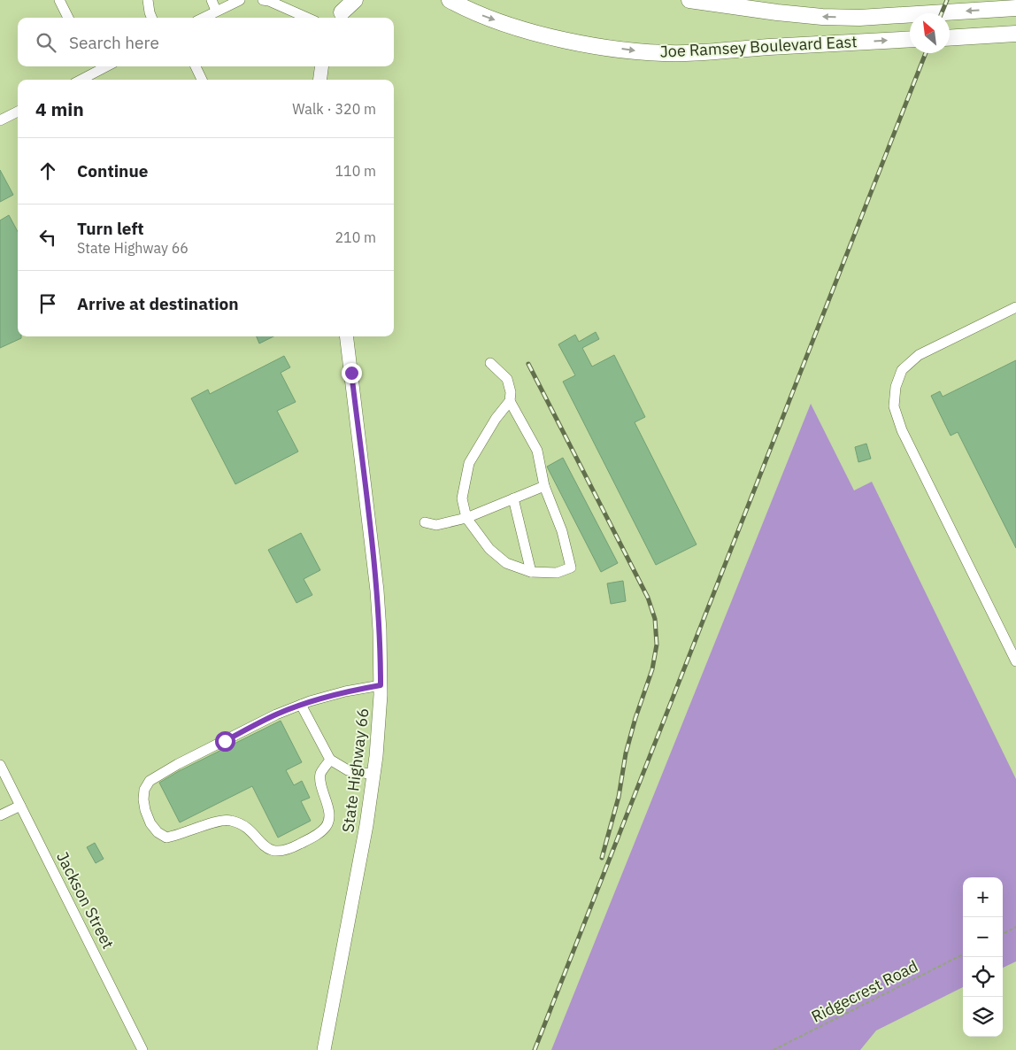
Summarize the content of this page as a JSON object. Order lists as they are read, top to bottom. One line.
{"streets":{"highway":["Joe Ramsey Boulevard East"],"main road":["State Highway 66"],"street":["Jackson Street"],"path":["Ridgecrest Road"]},"north":"top left","page":{"search":"Search here","heading":["4 min","Walk · 320 m"],"list":[["Continue","110 m"],["Turn left","State Highway 66","210 m"],"Arrive at destination"],"map_buttons":["+","−"]}}
